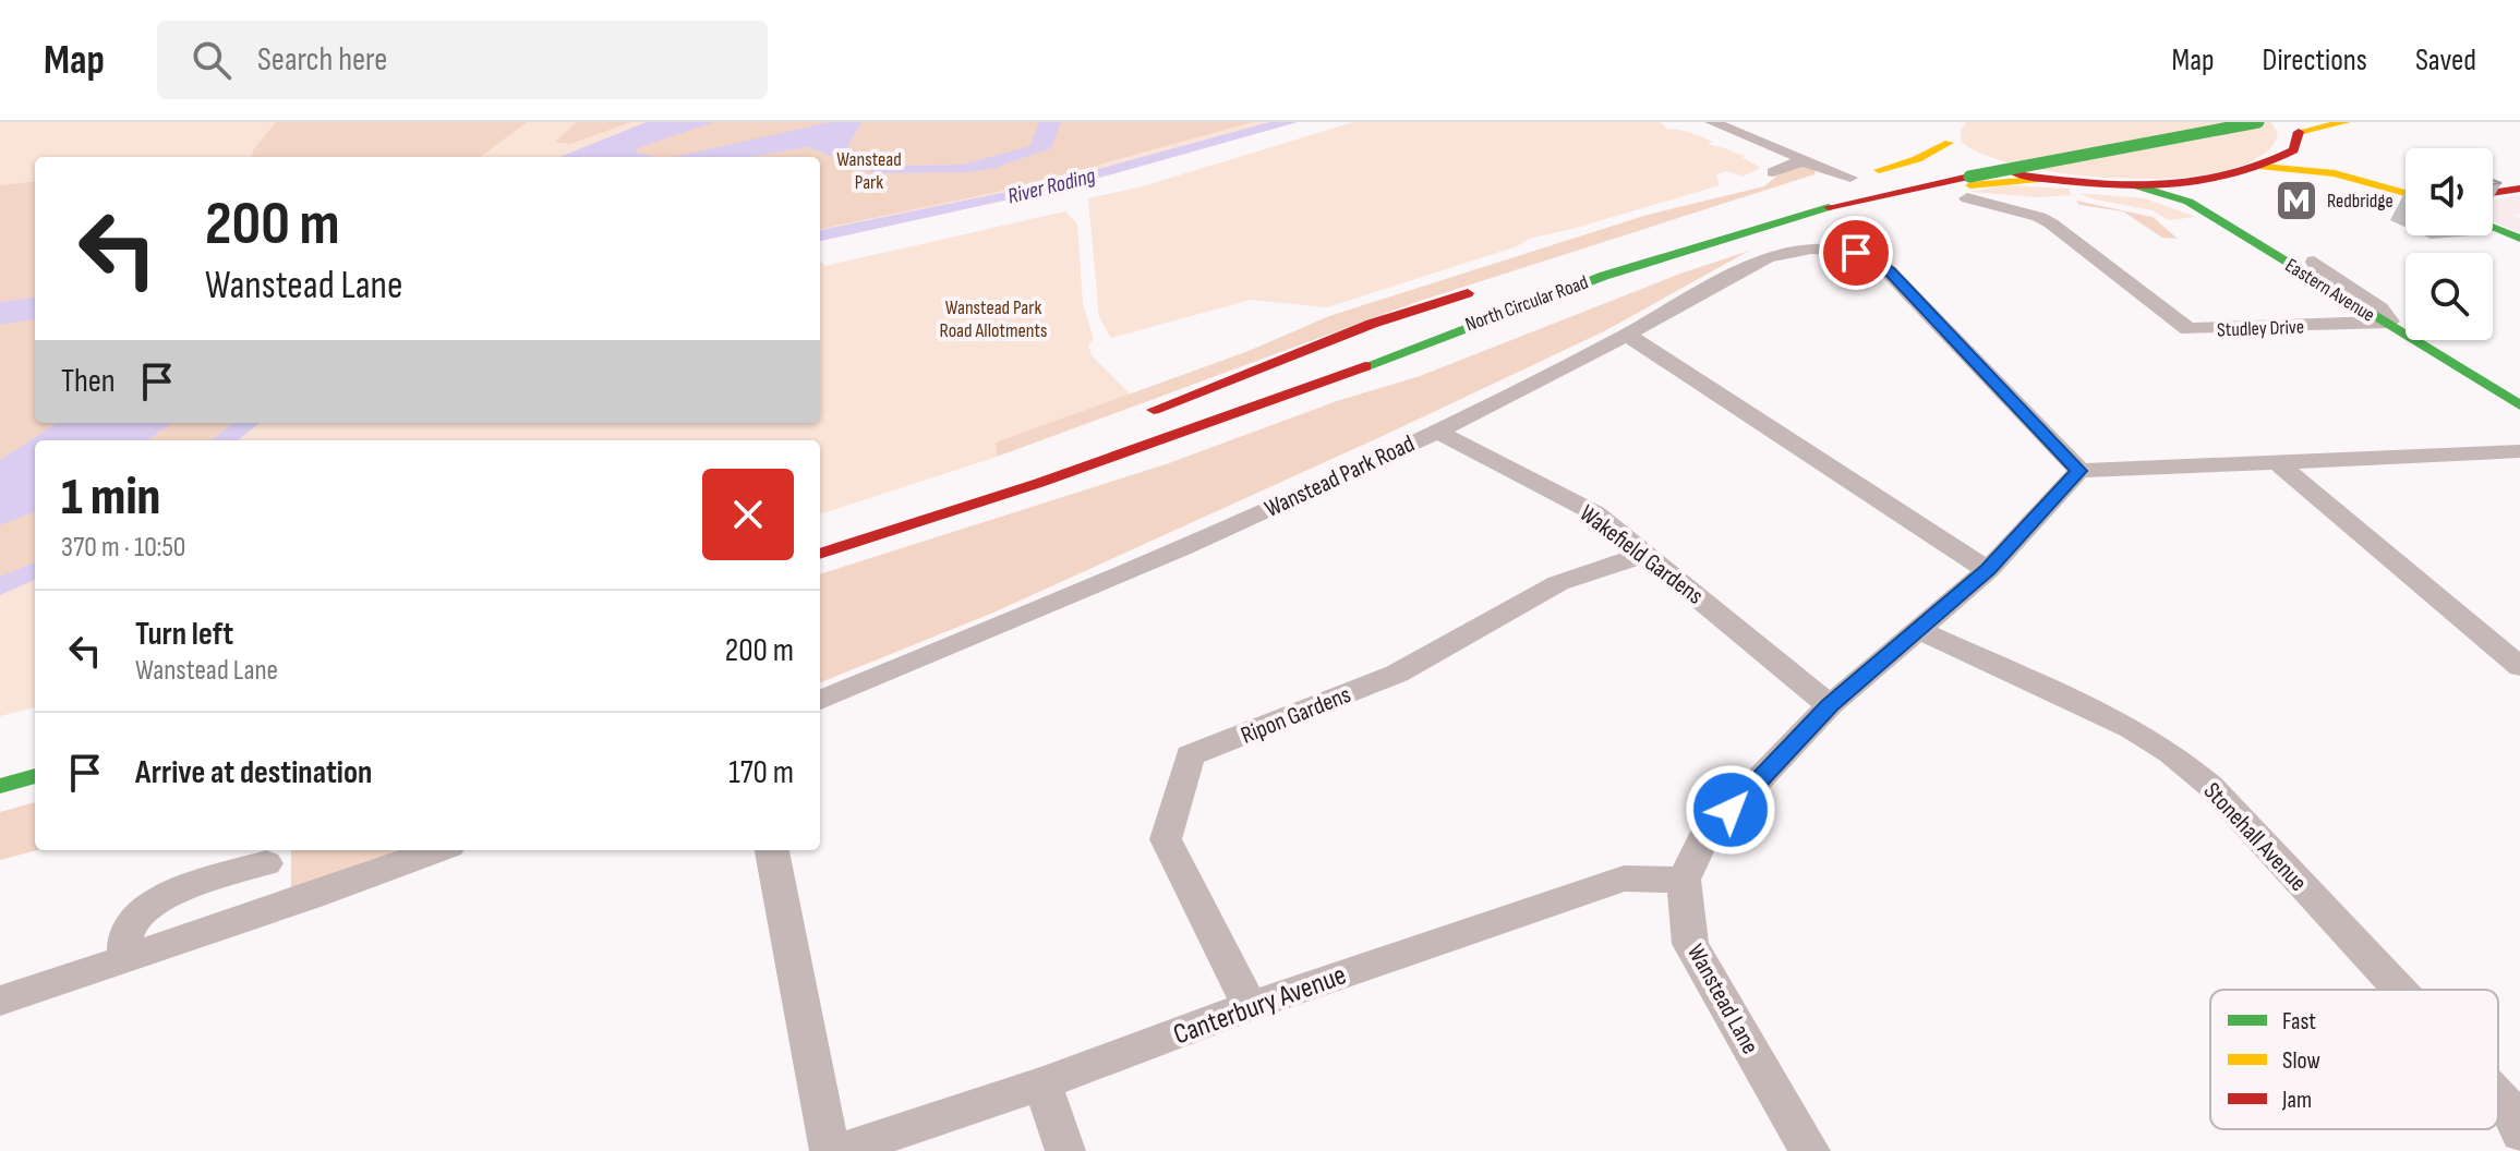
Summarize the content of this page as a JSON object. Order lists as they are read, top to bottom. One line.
{"streets":{"main road":["Eastern Avenue","North Circular Road"],"street":["Studley Drive","Wanstead Park Road","Wakefield Gardens","Ripon Gardens","Stonehall Avenue","Wanstead Lane","Canterbury Avenue"]},"crossings":[["Eastern Avenue","Studley Drive"],["Wanstead Park Road","Wakefield Gardens"],["Wakefield Gardens","Ripon Gardens"],["Ripon Gardens","Canterbury Avenue"],["Wanstead Lane","Canterbury Avenue"]],"water":["River Roding"],"parks":["Wanstead Park","Wanstead Park Road Allotments"],"places":{"metro station":["Redbridge"]},"legend":["Fast","Slow","Jam"],"page":{"header":"Map","search":"Search here","nav":["Map","Directions","Saved"],"turn":["200 m","Wanstead Lane"],"then":"Then","heading":["1 min","370 m · 10:50"],"list":[{"name":"Turn left","note":"Wanstead Lane","value":"200 m"},{"name":"Arrive at destination","value":"170 m"}]}}
